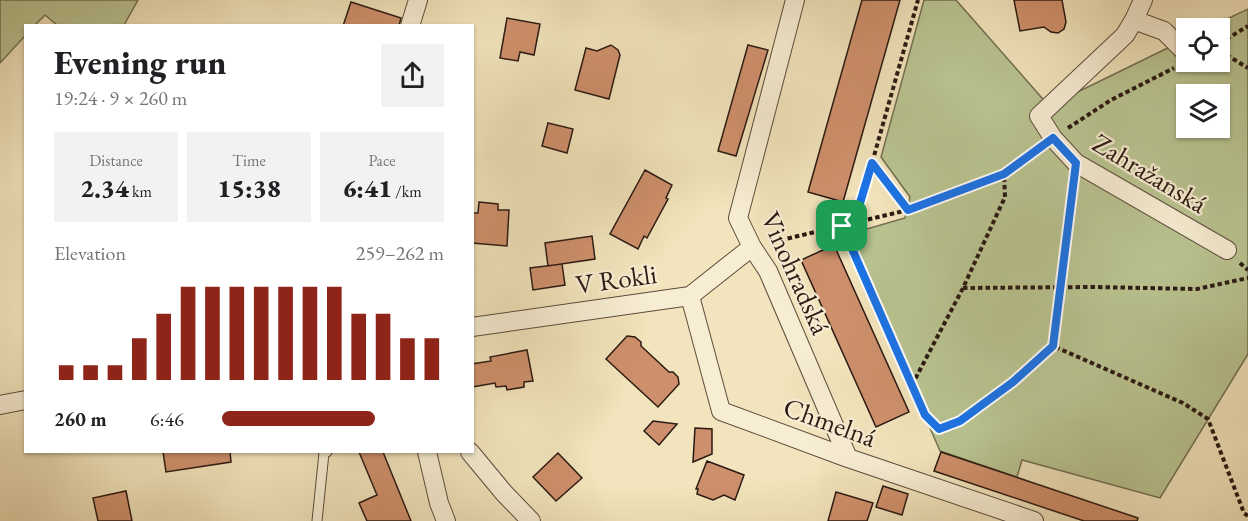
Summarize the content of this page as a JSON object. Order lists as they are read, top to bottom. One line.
{"streets":{"street":["Zahražanská","Vinohradská","V Rokli","Chmelná"]},"crossings":[["Vinohradská","V Rokli"],["Vinohradská","Chmelná"],["V Rokli","Chmelná"]],"page":{"heading":["Evening run","19:24 · 9 × 260 m"],"stats":[["Distance","2.34 km"],["Time","15:38"],["Pace","6:41 /km"]],"chart":["Elevation","259–262 m"],"list":[{"name":"260 m","note":"6:46"}]}}
